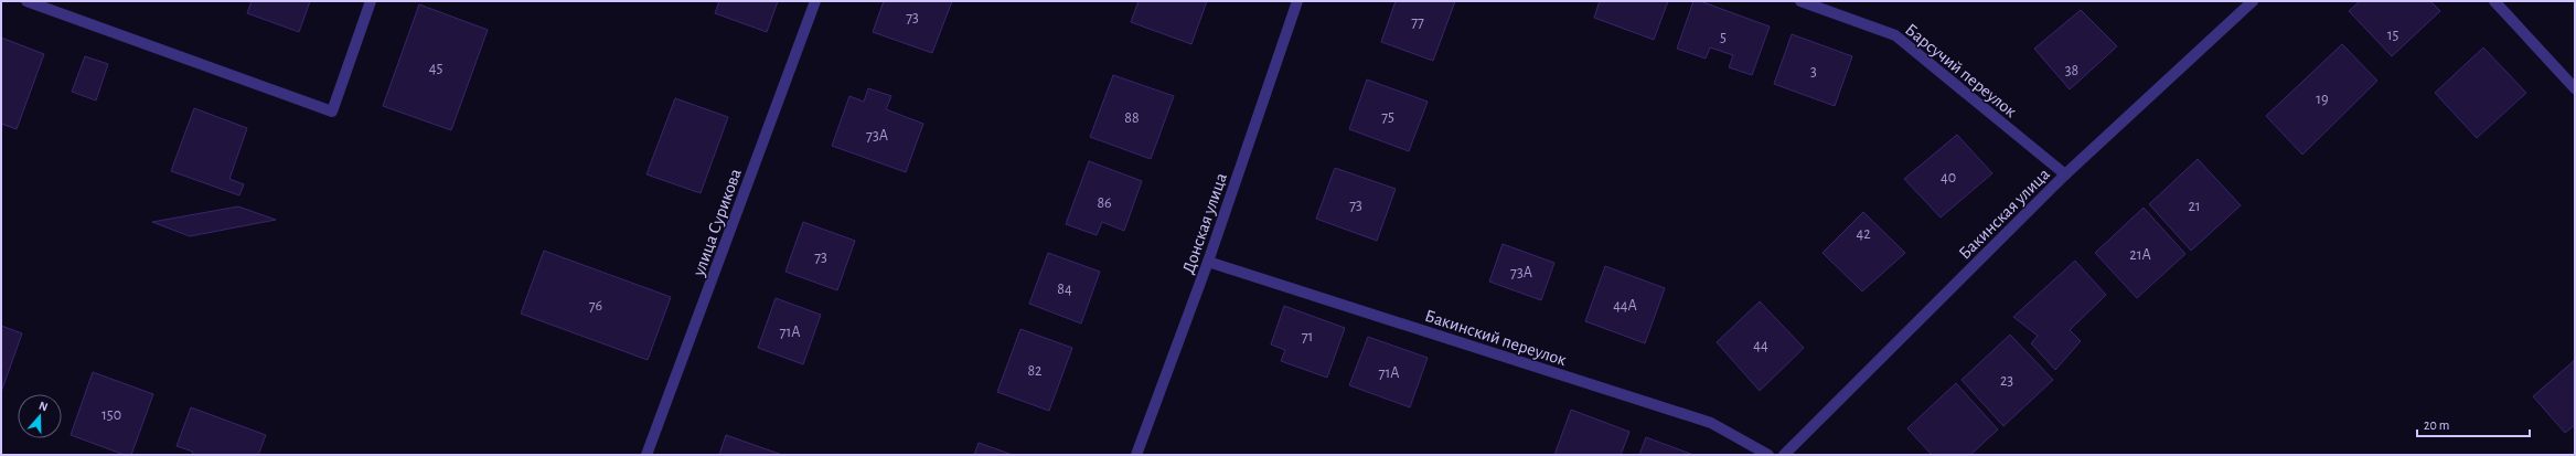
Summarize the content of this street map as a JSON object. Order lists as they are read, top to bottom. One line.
{"streets":{"street":["Барсучий переулок","Бакинская улица","улица Сурикова","Донская улица","Бакинский переулок"]},"crossings":[["Барсучий переулок","Бакинская улица"],["Донская улица","Бакинский переулок"]],"house_numbers":["73","77","15","5","45","38","3","19","75","88","73А","40","86","73","21","42","21А","73","73А","84","76","44А","71А","71","44","82","71А","23","150"],"scale_bar":"20 m","north":"top"}
